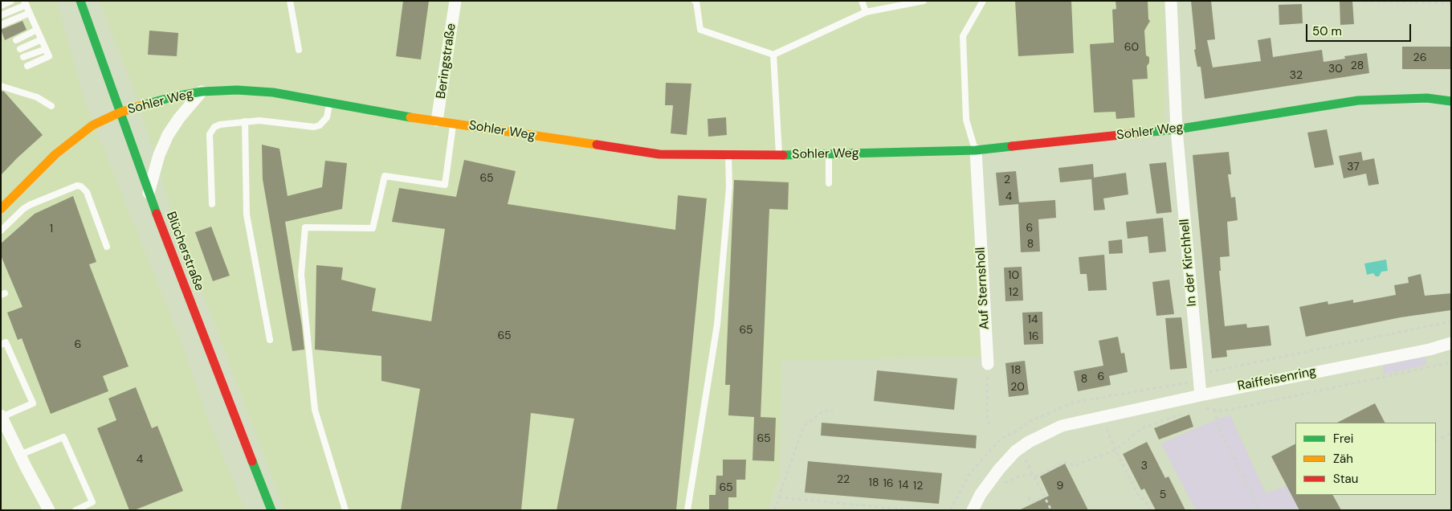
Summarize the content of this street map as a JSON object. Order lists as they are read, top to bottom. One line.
{"streets":{"street":["Beringstraße","Sohler Weg","Blücherstraße","In der Kirchhell","Auf Sternsholl","Raiffeisenring"]},"crossings":[["Beringstraße","Sohler Weg"],["Sohler Weg","Blücherstraße"],["Sohler Weg","In der Kirchhell"],["Sohler Weg","Auf Sternsholl"],["In der Kirchhell","Raiffeisenring"]],"house_numbers":["60","26","28","30","32","37","65","2","4","6","1","8","10","12","14","65","65","16","6","18","6","8","20","65","4","3","22","18","16","14","12","9","65","5"],"legend":["Frei","Zäh","Stau"],"scale_bar":"50 m"}
